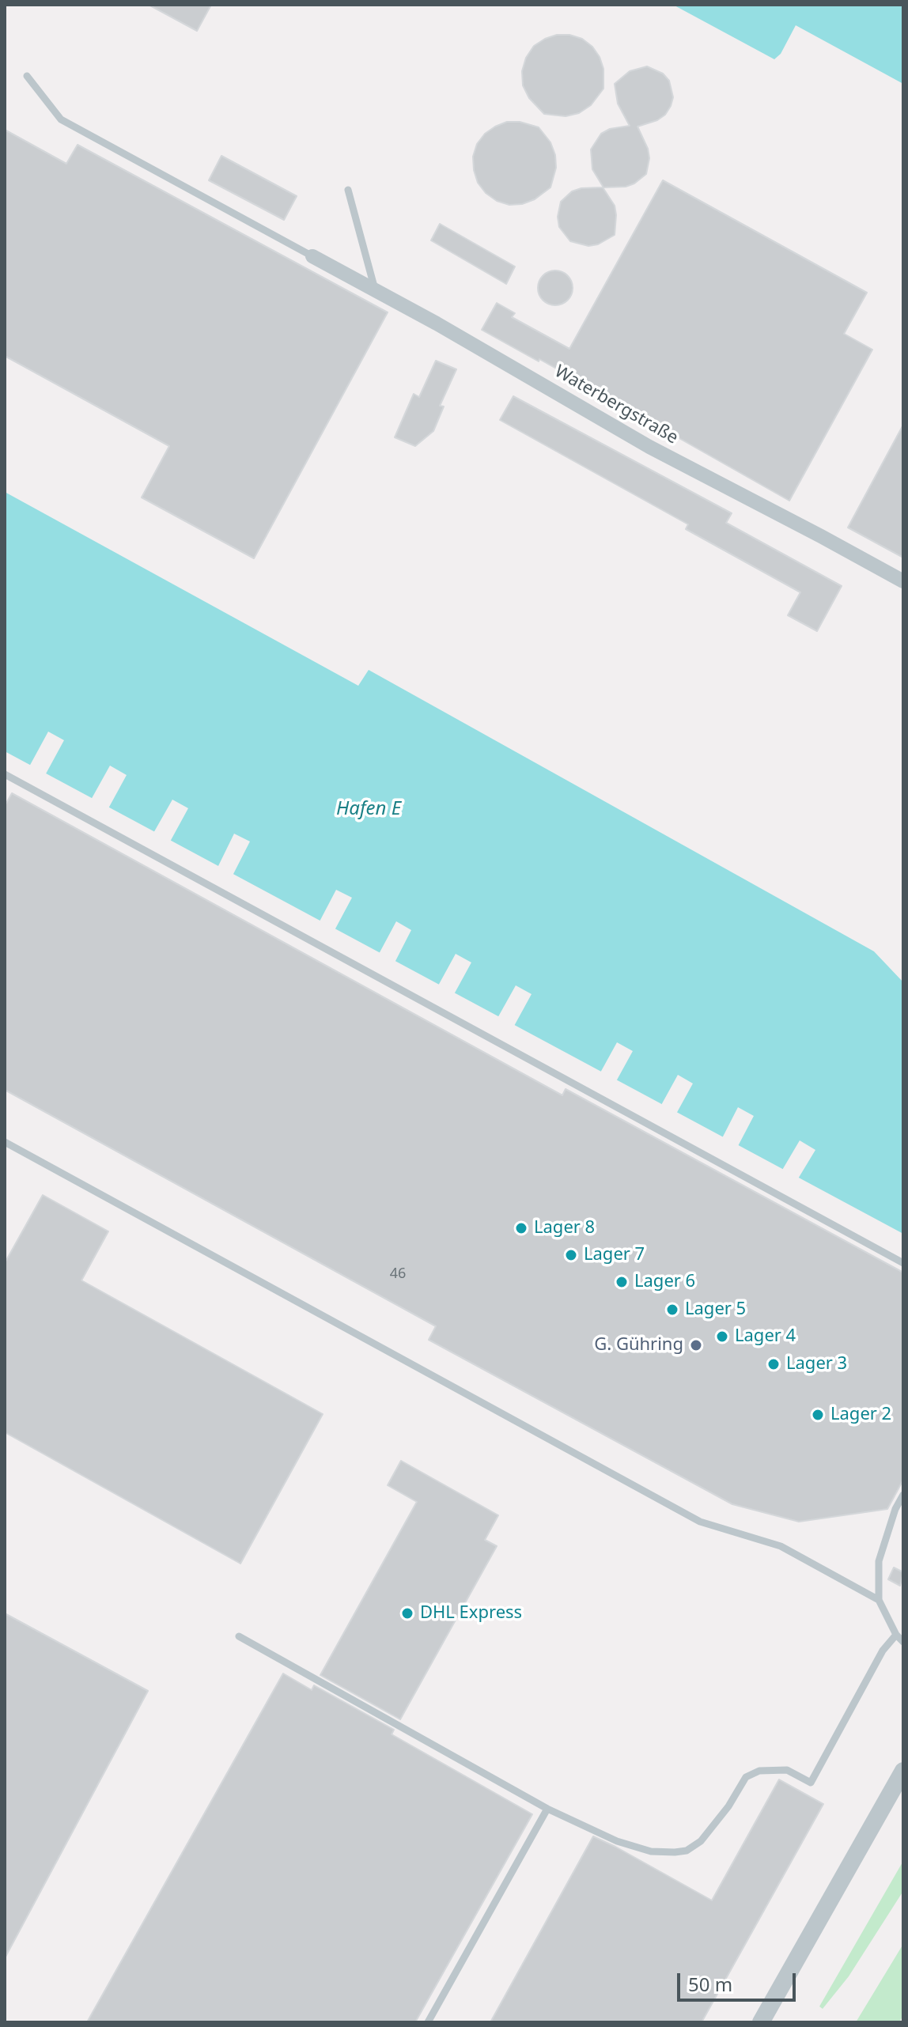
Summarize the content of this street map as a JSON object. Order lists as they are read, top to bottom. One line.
{"streets":{"street":["Waterbergstraße"]},"water":["Hafen E"],"places":["Lager 8","Lager 7","Lager 6","Lager 5","Lager 4","G. Gühring","Lager 3","Lager 2","DHL Express"],"house_numbers":["46"],"scale_bar":"50 m"}
